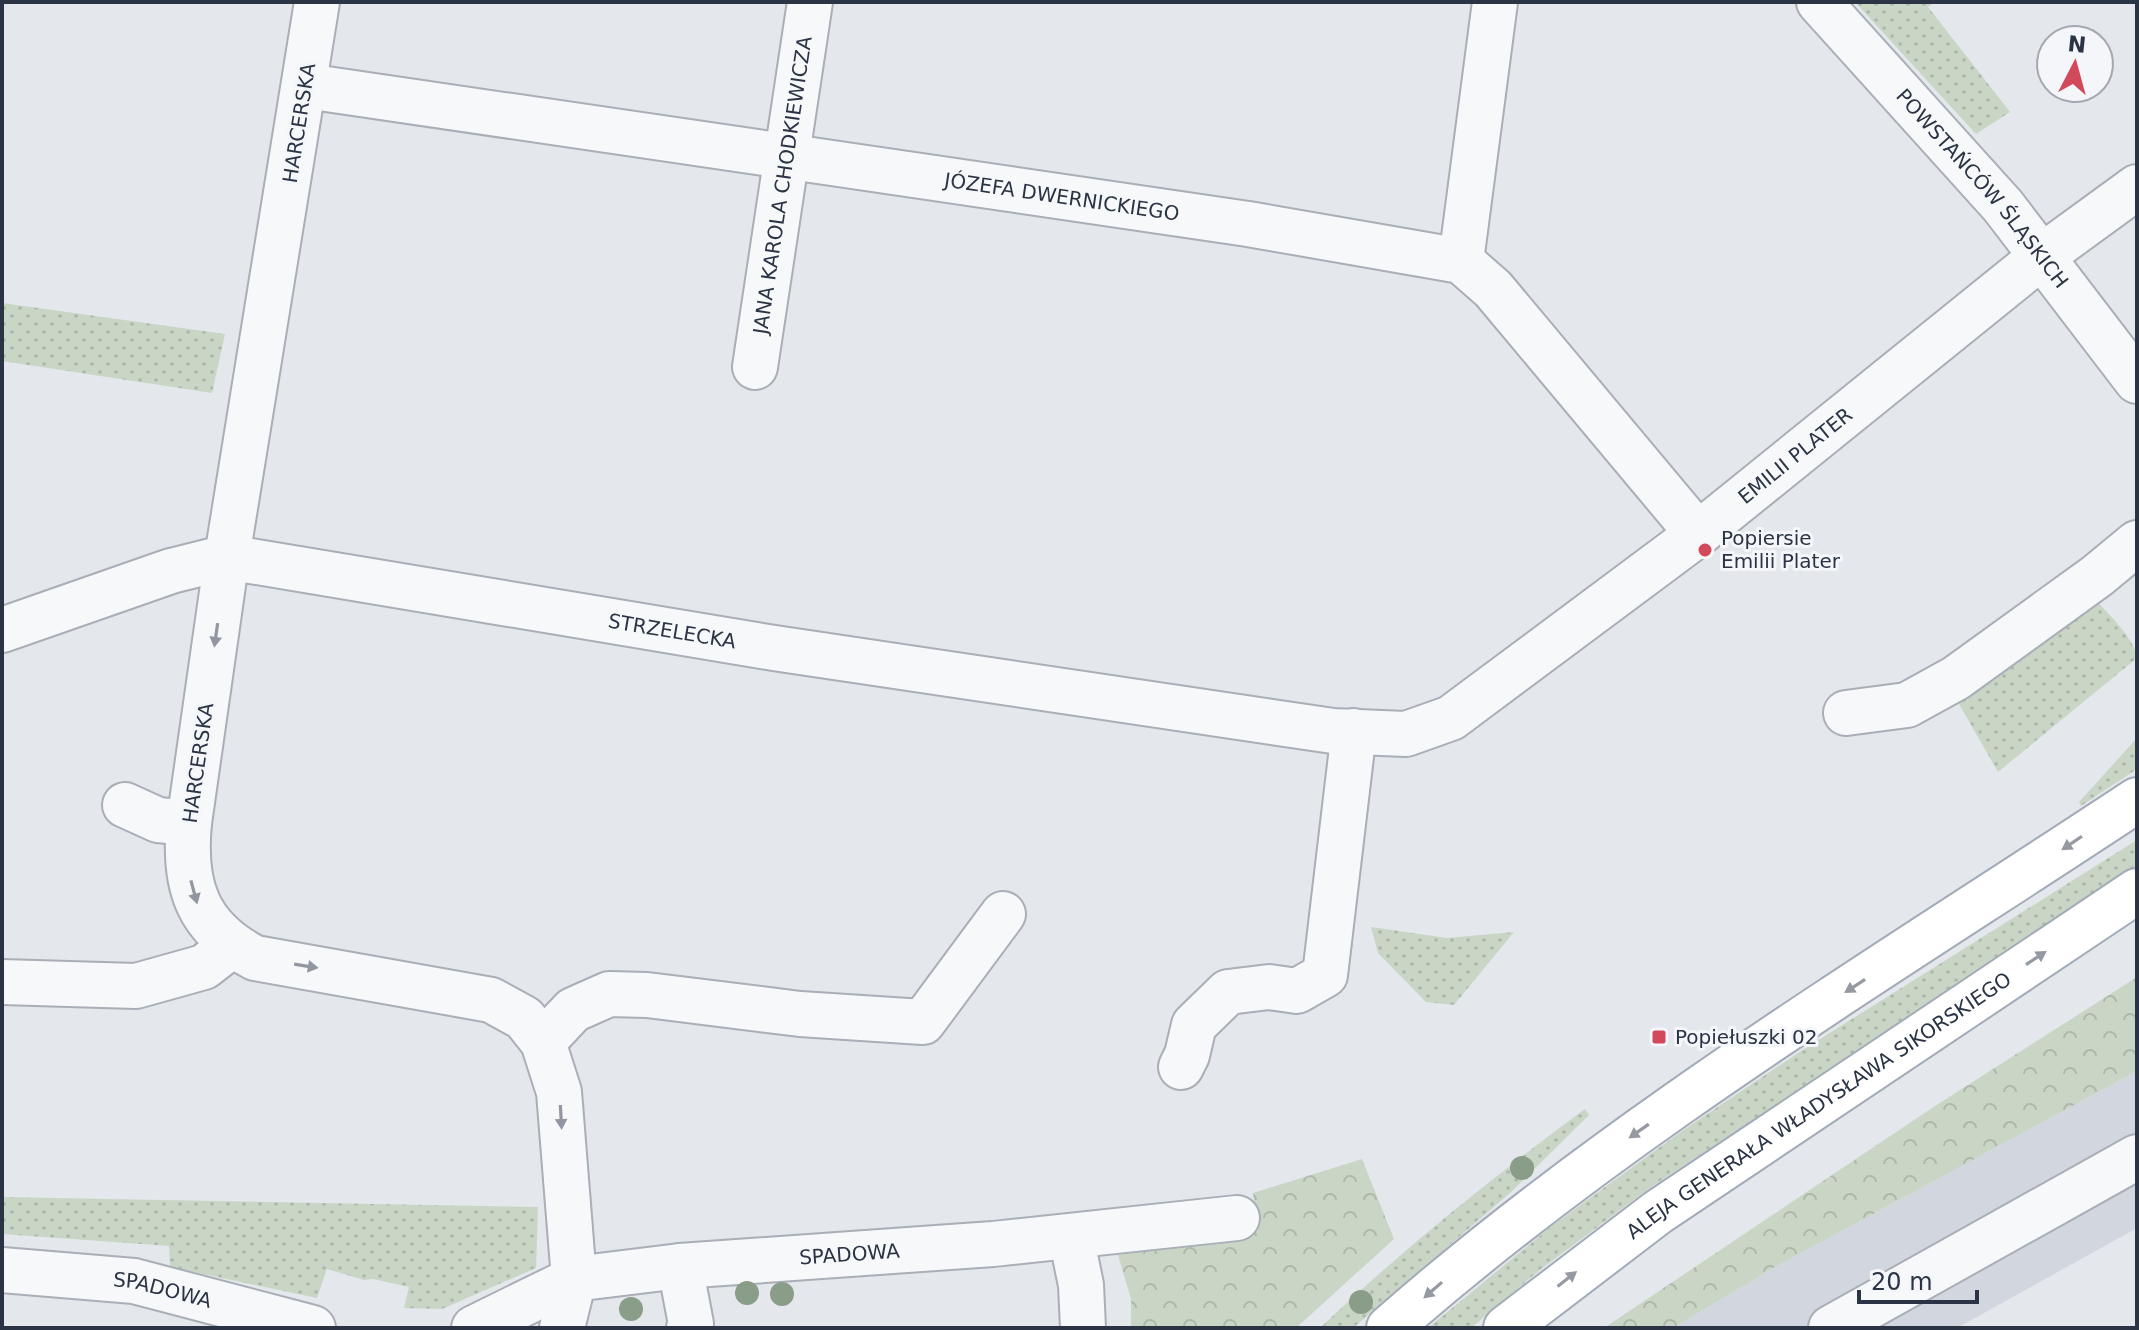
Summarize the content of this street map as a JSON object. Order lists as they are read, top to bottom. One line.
{"streets":{"main road":["ALEJA GENERAŁA WŁADYSŁAWA SIKORSKIEGO"],"street":["HARCERSKA","JANA KAROLA CHODKIEWICZA","POWSTAŃCÓW ŚLĄSKICH","JÓZEFA DWERNICKIEGO","EMILII PLATER","STRZELECKA","SPADOWA"]},"crossings":[["HARCERSKA","JÓZEFA DWERNICKIEGO"],["HARCERSKA","STRZELECKA"],["HARCERSKA","SPADOWA"],["JANA KAROLA CHODKIEWICZA","JÓZEFA DWERNICKIEGO"],["POWSTAŃCÓW ŚLĄSKICH","EMILII PLATER"],["EMILII PLATER","STRZELECKA"]],"one_way":["HARCERSKA"],"places":{"other":["Popiersie Emilii Plater"],"transit":["Popiełuszki 02"]},"scale_bar":"20 m","north":"top"}
